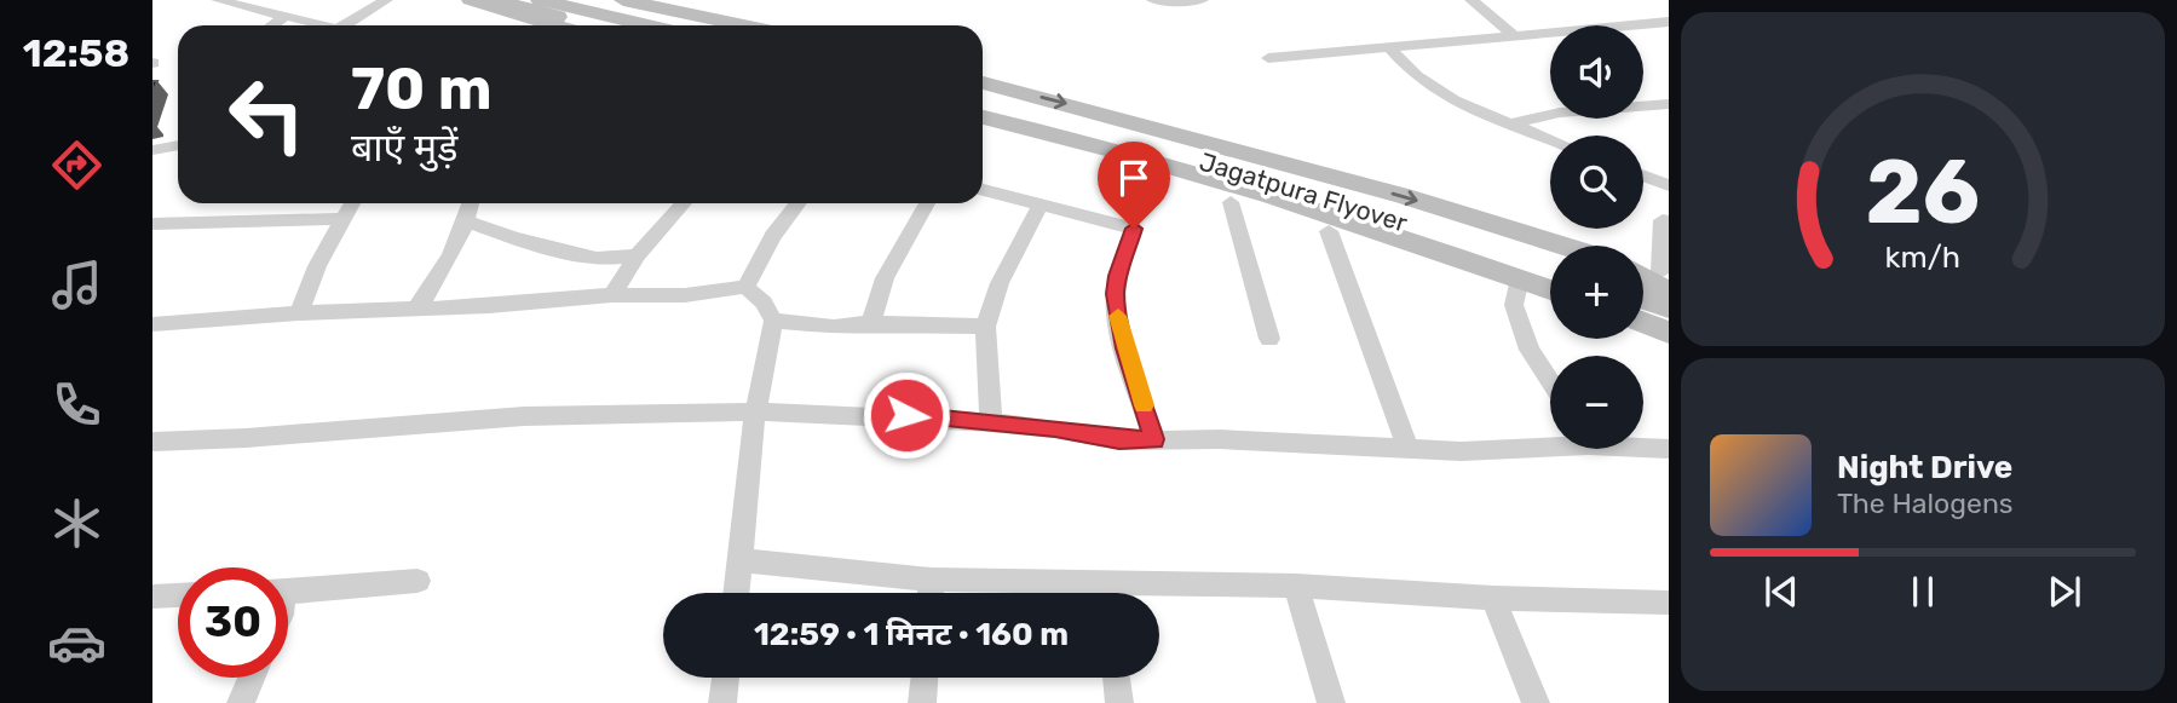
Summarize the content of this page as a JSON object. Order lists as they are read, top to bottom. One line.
{"streets":{"street":["Jagatpura Flyover"]},"page":{"tabs":"12:58","map_buttons":["+","−"],"turn":["70 m","बाएँ मुड़ें"],"song":["Night Drive","The Halogens"],"limit":"30","trip":"12:59 · 1 मिनट · 160 m","gauge":["26","km/h"]}}
